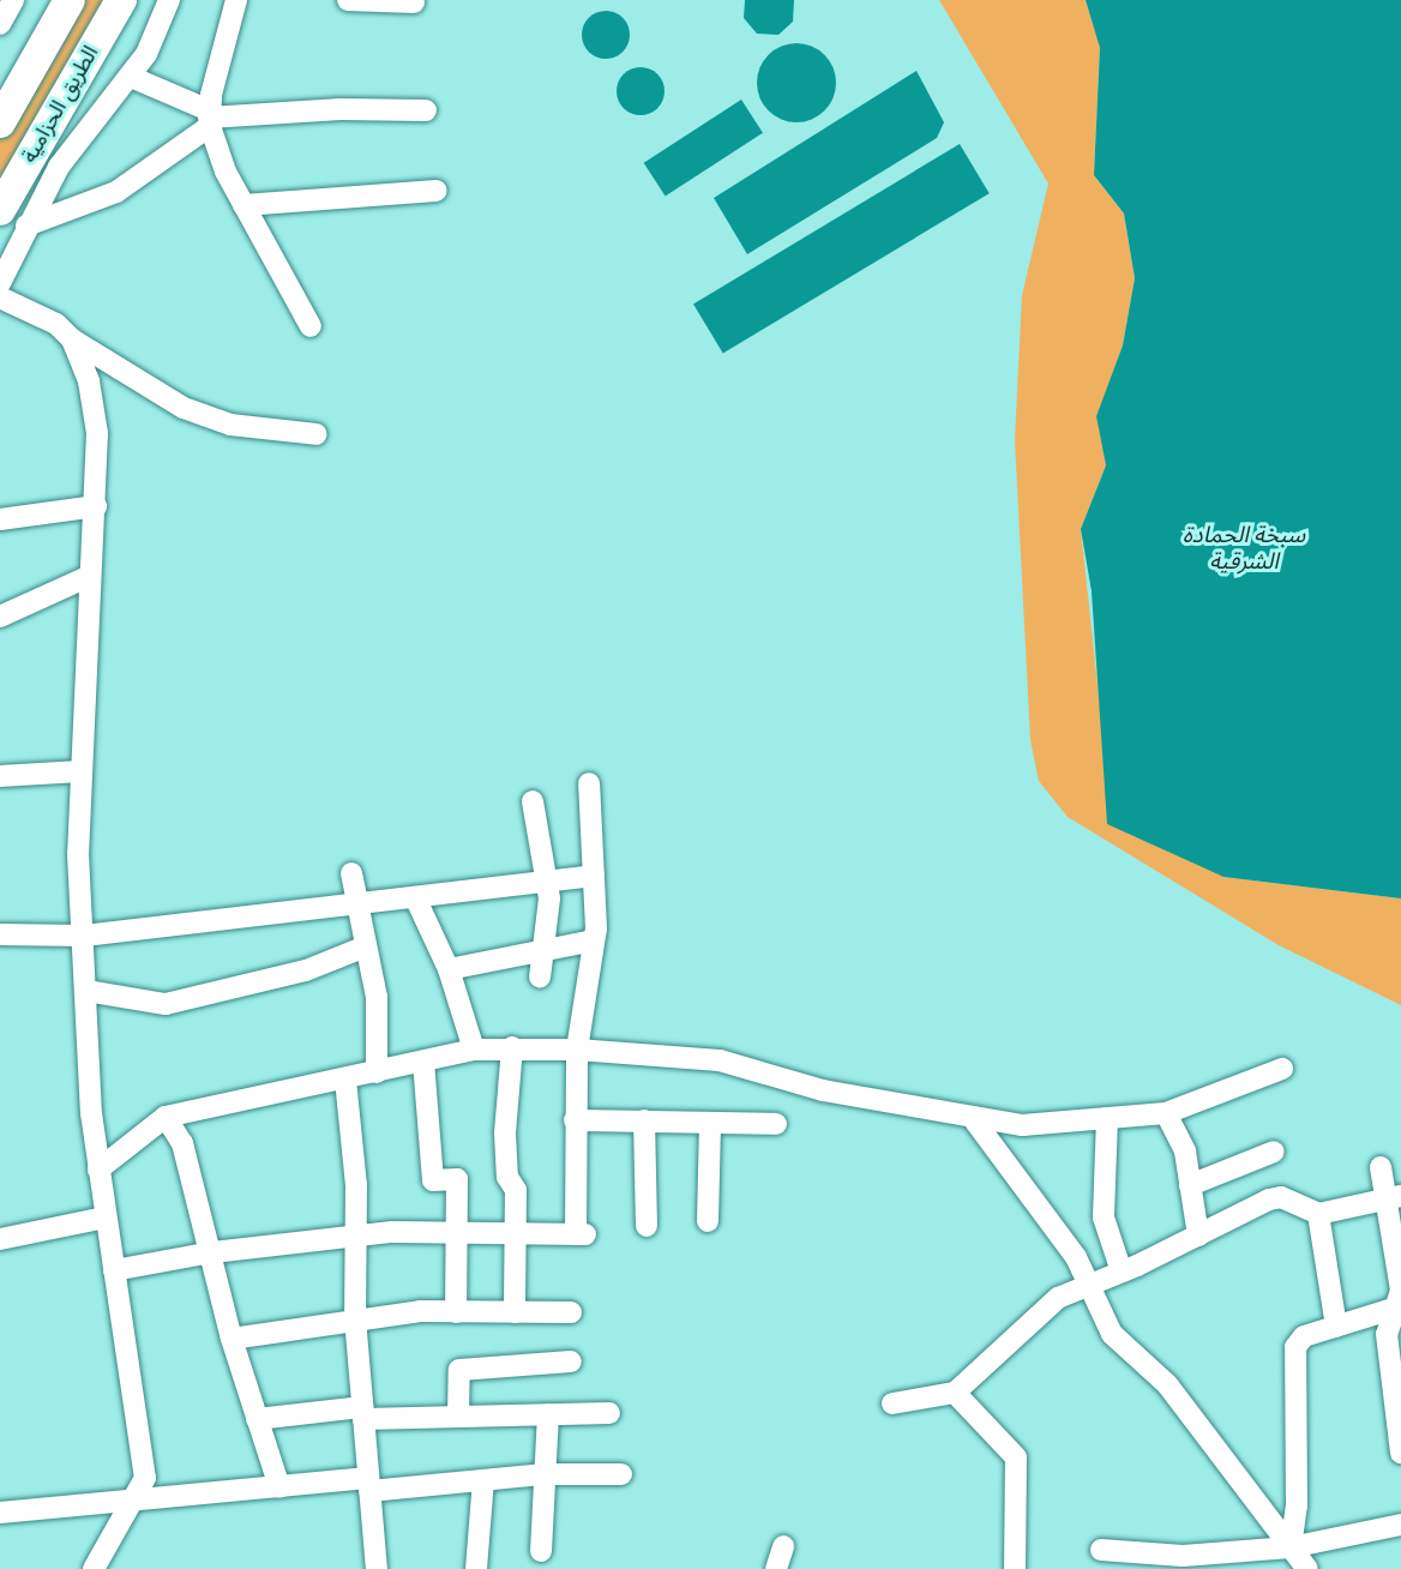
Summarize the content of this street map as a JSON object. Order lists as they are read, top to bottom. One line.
{"streets":{"highway":["الطريق الحزامية"]},"water":["سبخة الحمادة الشرقية"]}
